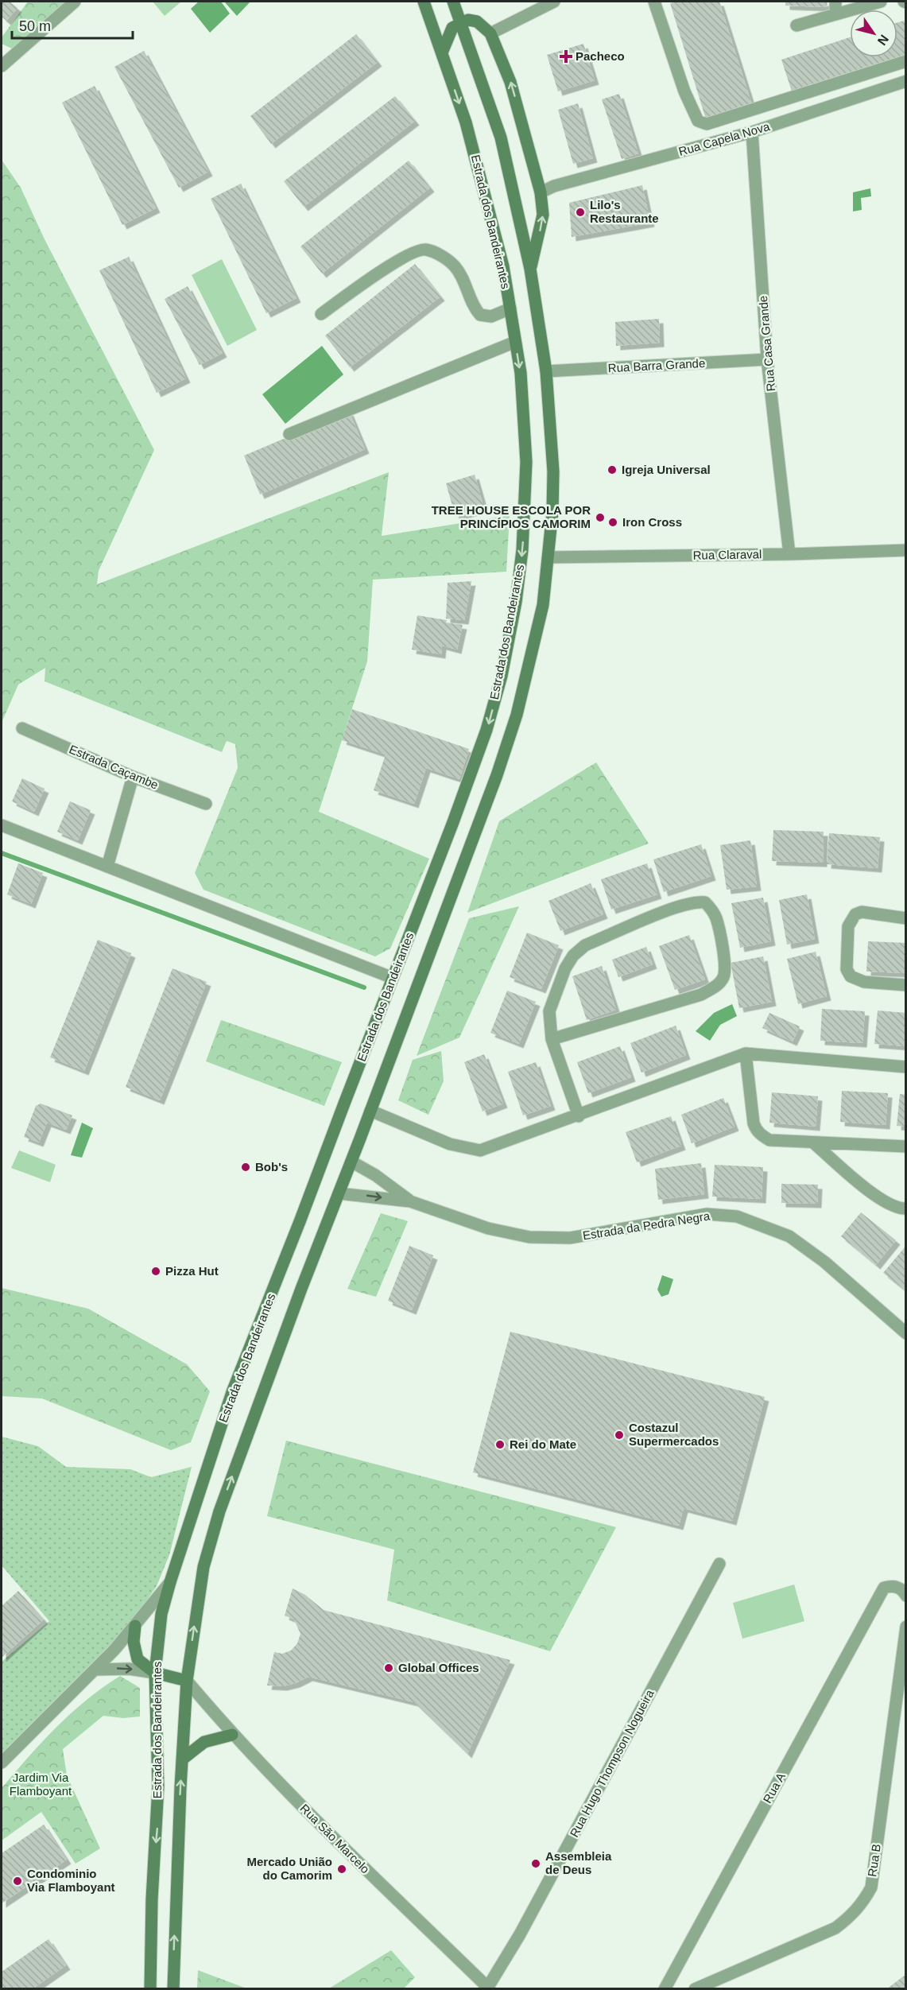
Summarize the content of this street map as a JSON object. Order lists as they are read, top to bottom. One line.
{"streets":{"main road":["Estrada dos Bandeirantes"],"street":["Rua Capela Nova","Rua Casa Grande","Rua Barra Grande","Rua Claraval","Estrada Caçambe","Estrada da Pedra Negra","Rua Hugo Thompson Nogueira","Rua A","Rua São Marcelo","Rua B"]},"crossings":[["Rua Capela Nova","Rua Casa Grande"],["Estrada dos Bandeirantes","Rua Barra Grande"],["Estrada dos Bandeirantes","Rua Claraval"],["Estrada dos Bandeirantes","Estrada da Pedra Negra"],["Estrada dos Bandeirantes","Rua São Marcelo"],["Rua Casa Grande","Rua Barra Grande"],["Rua Casa Grande","Rua Claraval"],["Rua Hugo Thompson Nogueira","Rua São Marcelo"]],"parks":["Jardim Via Flamboyant"],"places":{"health":["Pacheco"],"other":["Lilo's Restaurante","Igreja Universal","TREE HOUSE ESCOLA POR PRINCÍPIOS CAMORIM","Iron Cross","Bob's","Pizza Hut","Costazul Supermercados","Rei do Mate","Global Offices","Assembleia de Deus","Mercado União do Camorim","Condominio Via Flamboyant"]},"scale_bar":"50 m","north":"bottom right"}
